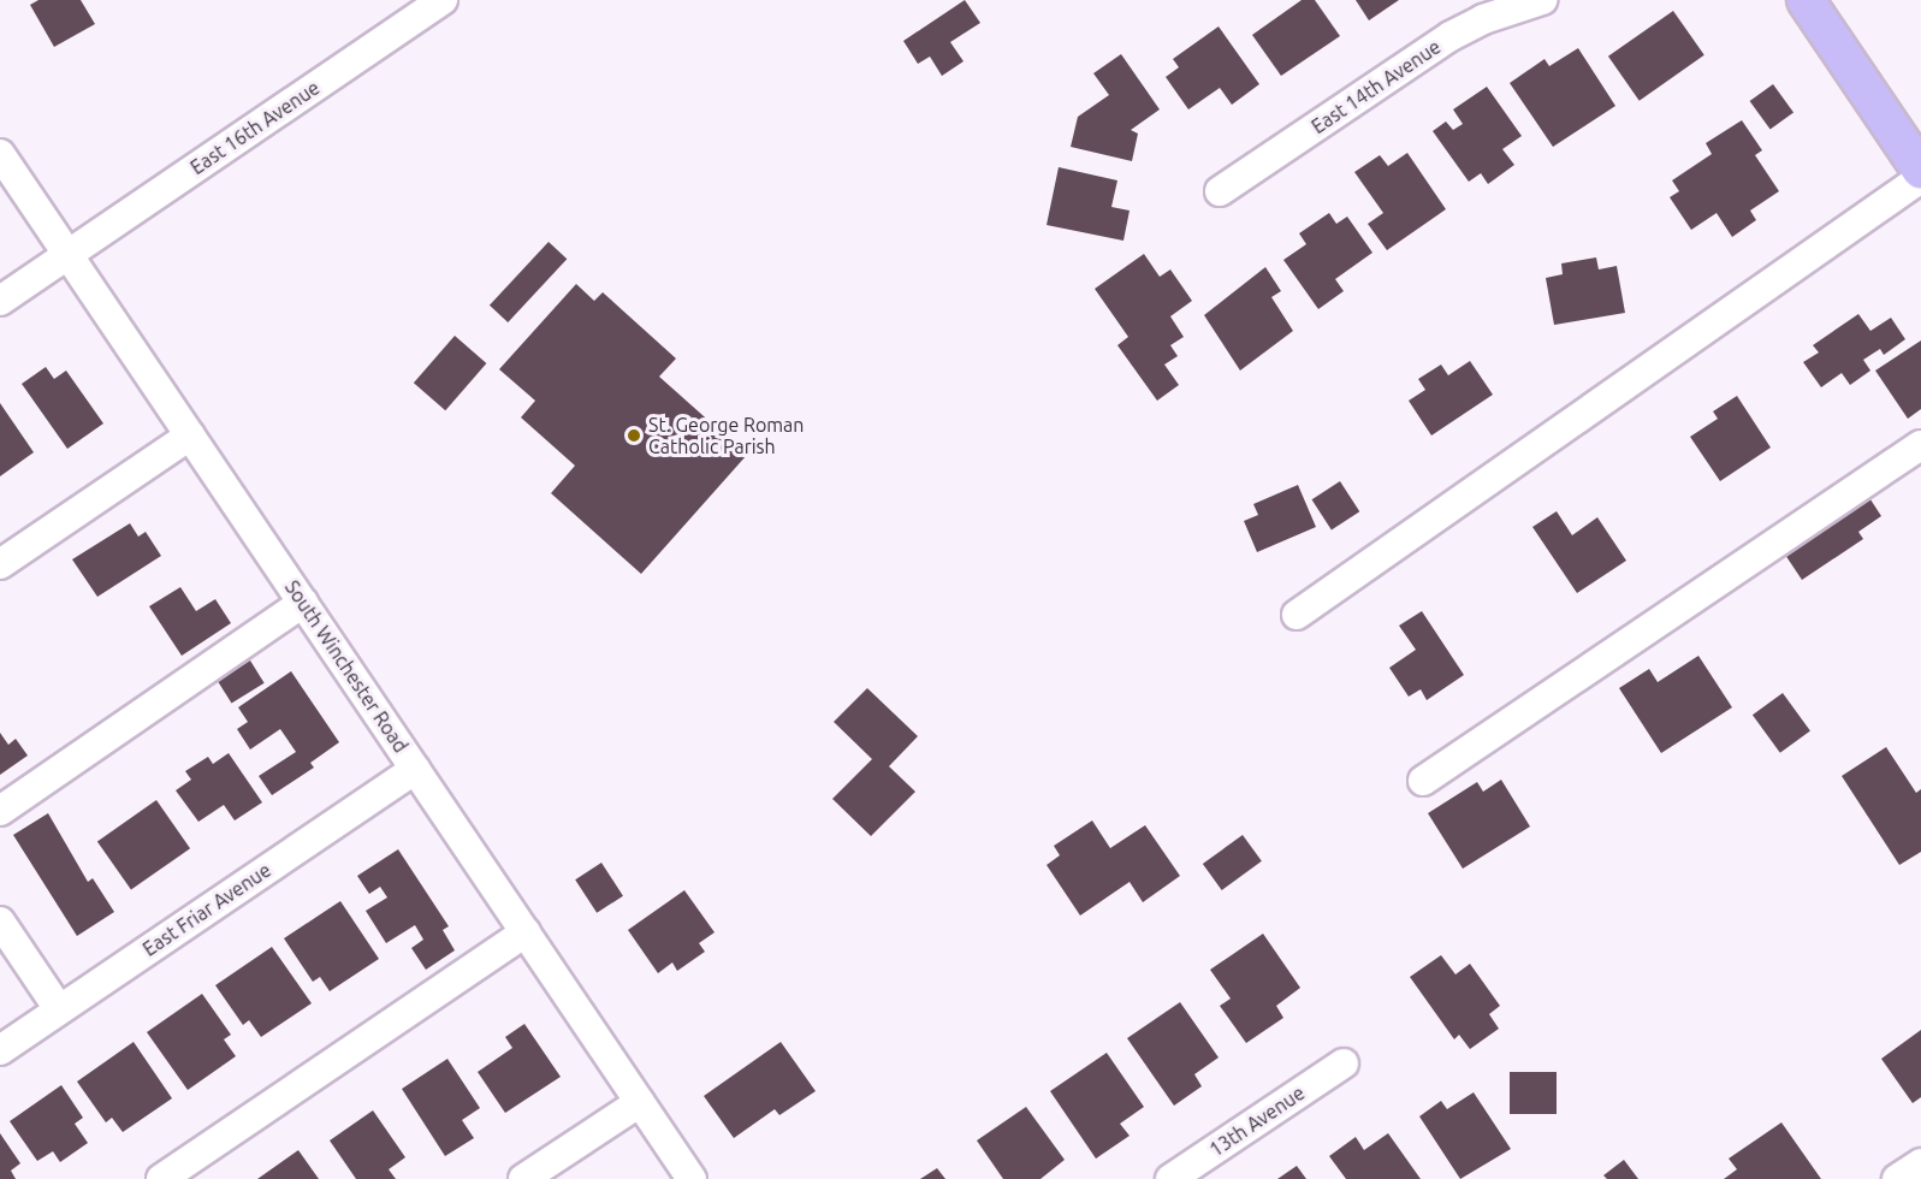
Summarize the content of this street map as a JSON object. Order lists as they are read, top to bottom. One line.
{"streets":{"street":["East 14th Avenue","East 16th Avenue","South Winchester Road","East Friar Avenue","13th Avenue"]},"crossings":[["East 16th Avenue","South Winchester Road"],["South Winchester Road","East Friar Avenue"]],"places":["St. George Roman Catholic Parish"]}
